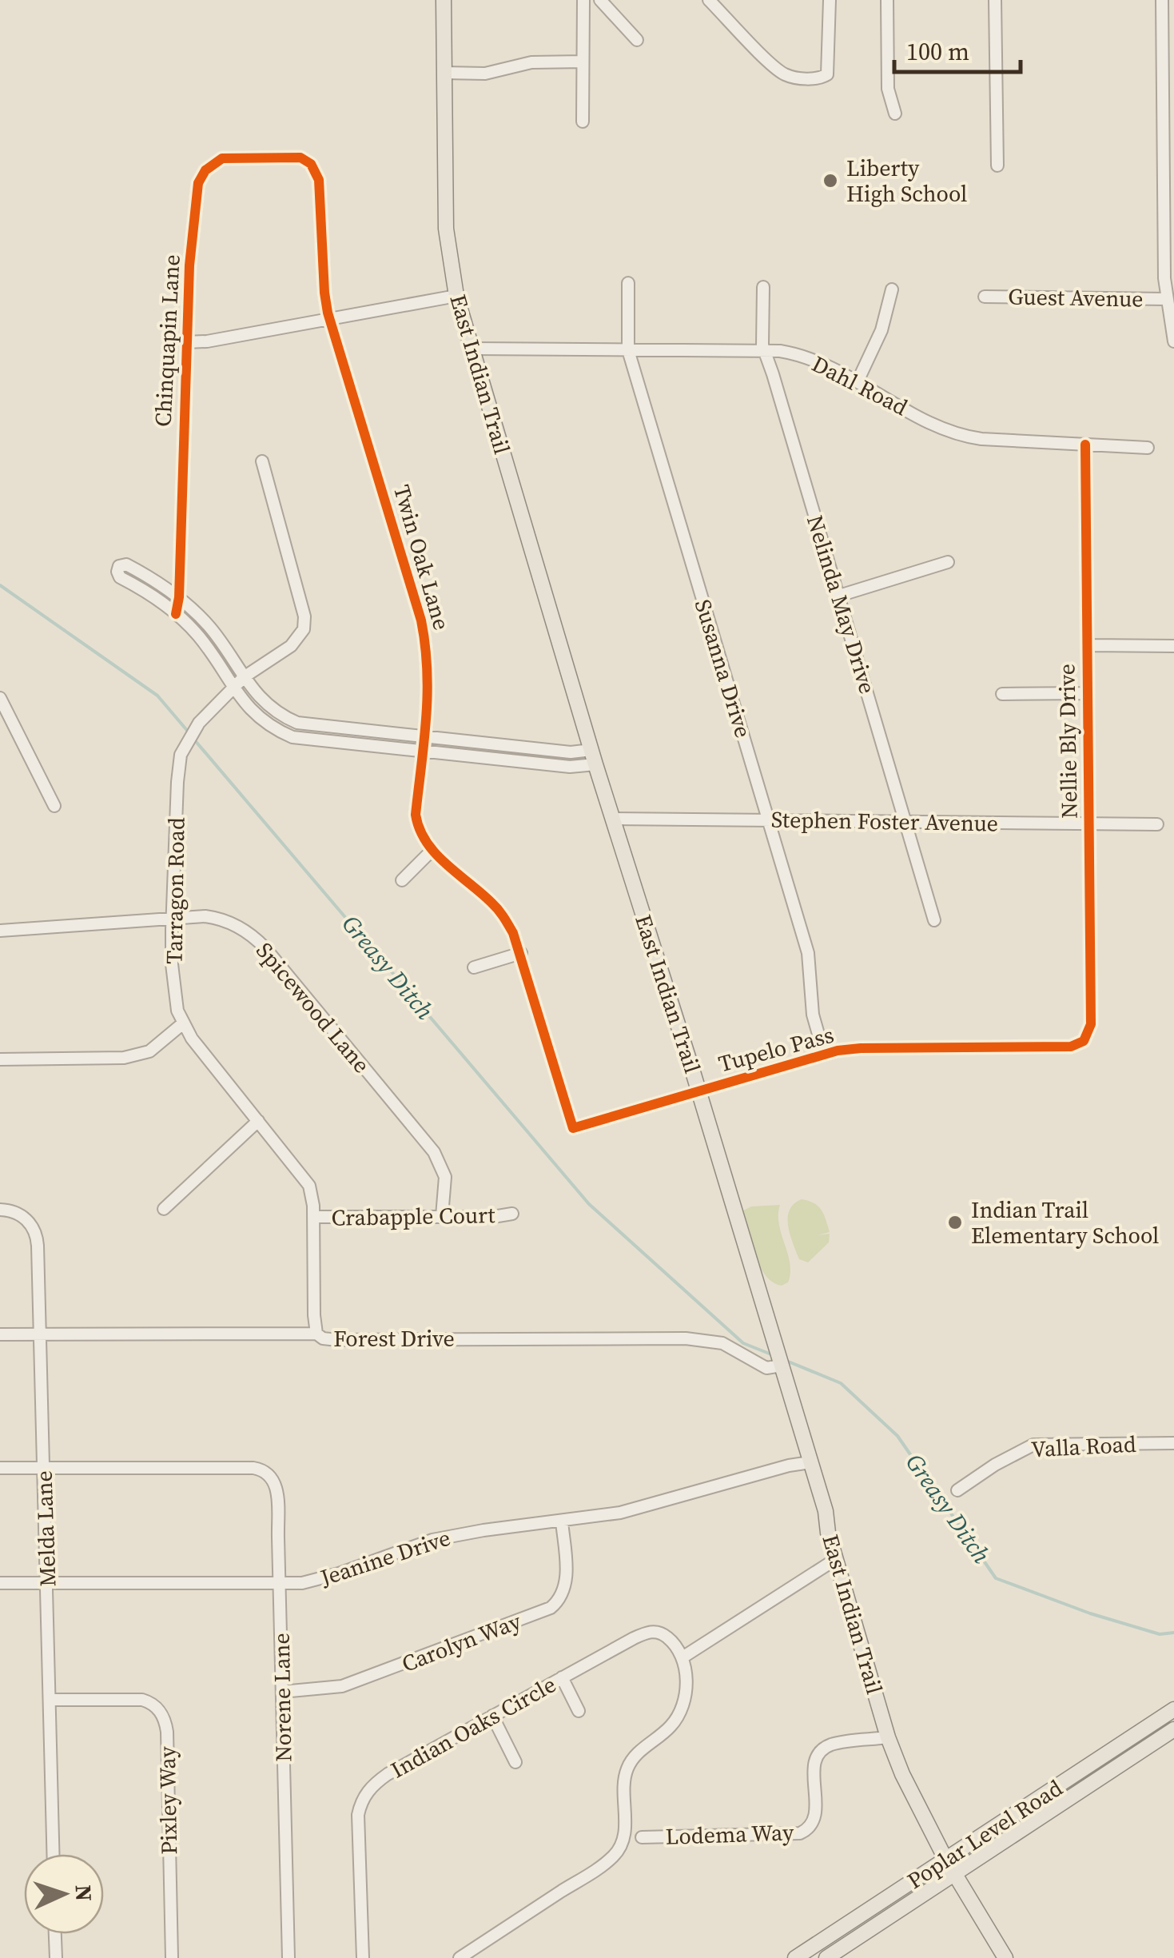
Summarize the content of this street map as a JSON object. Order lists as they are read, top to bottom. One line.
{"streets":{"main road":["East Indian Trail","Poplar Level Road"],"street":["Guest Avenue","Chinquapin Lane","Dahl Road","Twin Oak Lane","Nelinda May Drive","Susanna Drive","Nellie Bly Drive","Stephen Foster Avenue","Tarragon Road","Spicewood Lane","Tupelo Pass","Crabapple Court","Forest Drive","Valla Road","Melda Lane","Jeanine Drive","Carolyn Way","Norene Lane","Indian Oaks Circle","Pixley Way","Lodema Way"]},"crossings":[["Chinquapin Lane","Twin Oak Lane"],["East Indian Trail","Dahl Road"],["East Indian Trail","Stephen Foster Avenue"],["East Indian Trail","Tupelo Pass"],["East Indian Trail","Forest Drive"],["East Indian Trail","Jeanine Drive"],["East Indian Trail","Lodema Way"],["East Indian Trail","Poplar Level Road"],["Dahl Road","Nelinda May Drive"],["Dahl Road","Susanna Drive"],["Dahl Road","Nellie Bly Drive"],["Twin Oak Lane","Tupelo Pass"],["Nelinda May Drive","Stephen Foster Avenue"],["Susanna Drive","Stephen Foster Avenue"],["Susanna Drive","Tupelo Pass"],["Nellie Bly Drive","Stephen Foster Avenue"],["Nellie Bly Drive","Tupelo Pass"],["Tarragon Road","Spicewood Lane"],["Tarragon Road","Crabapple Court"],["Tarragon Road","Forest Drive"],["Spicewood Lane","Crabapple Court"],["Forest Drive","Melda Lane"],["Melda Lane","Jeanine Drive"],["Melda Lane","Norene Lane"],["Melda Lane","Pixley Way"],["Jeanine Drive","Carolyn Way"],["Jeanine Drive","Norene Lane"],["Carolyn Way","Norene Lane"]],"water":["Greasy Ditch"],"places":["Liberty High School","Indian Trail Elementary School"],"scale_bar":"100 m","north":"right"}
